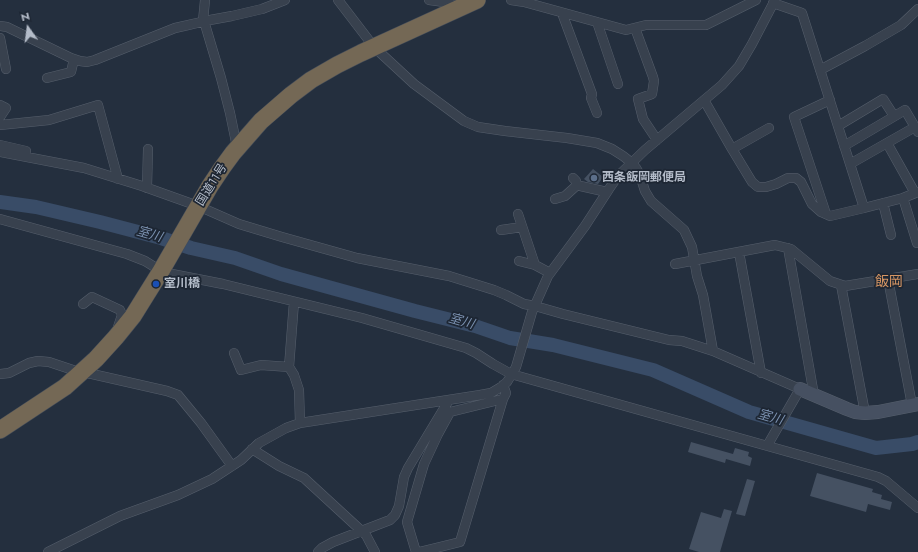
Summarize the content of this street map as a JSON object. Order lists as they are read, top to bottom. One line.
{"streets":{"highway":["国道11号"]},"districts":["飯岡"],"water":["室川"],"places":["西条飯岡郵便局","室川橋"],"north":"top"}
